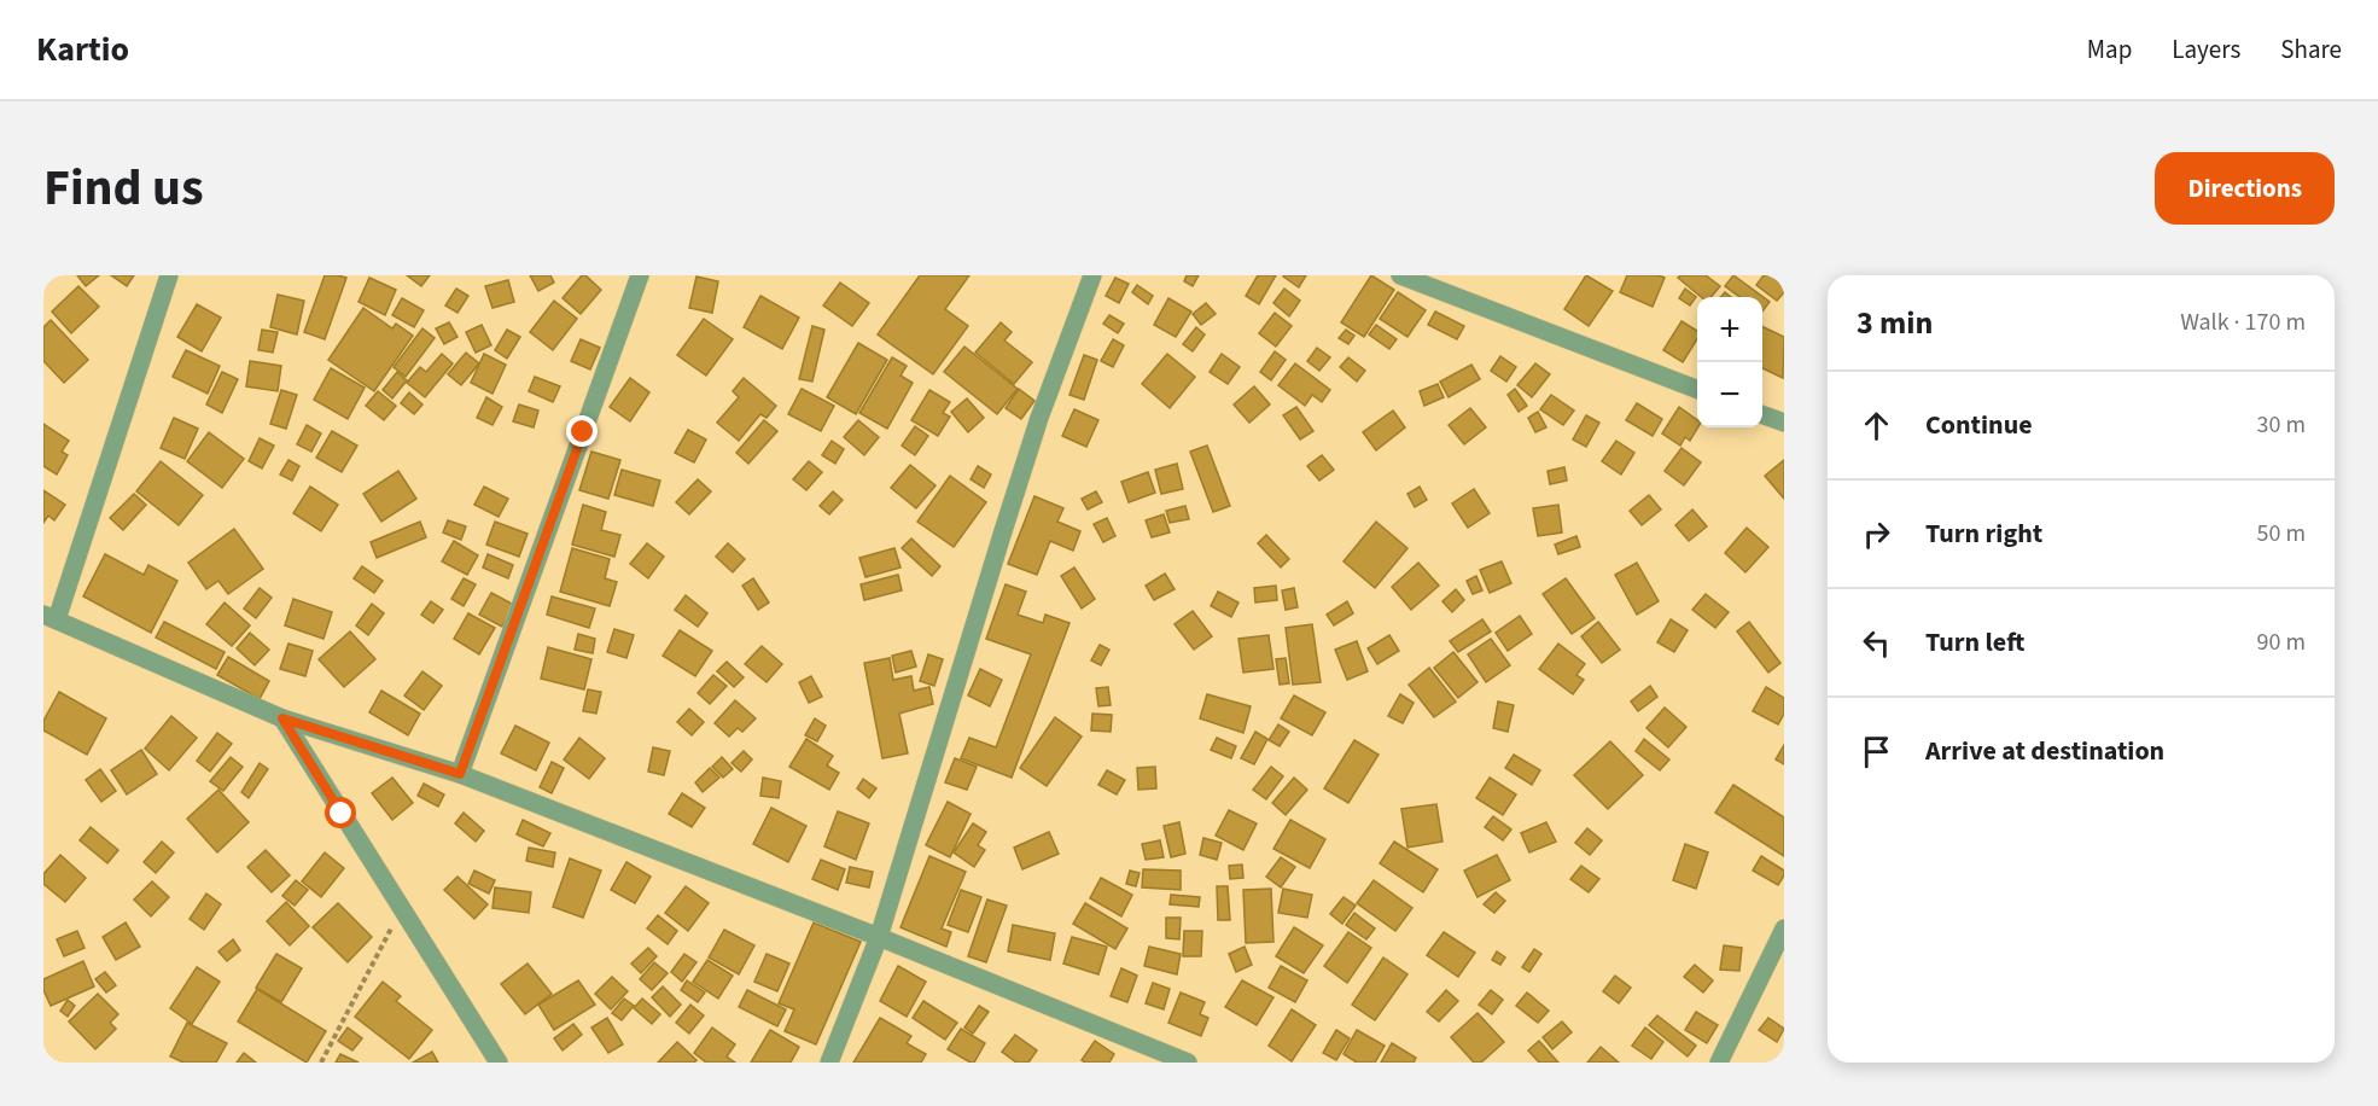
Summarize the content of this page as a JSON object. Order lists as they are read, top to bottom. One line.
{"page":{"header":"Kartio","nav":["Map","Layers","Share"],"title":"Find us","buttons":"Directions","heading":["3 min","Walk · 170 m"],"map_buttons":["+","−"],"list":[["Continue","30 m"],["Turn right","50 m"],["Turn left","90 m"],"Arrive at destination"]}}
